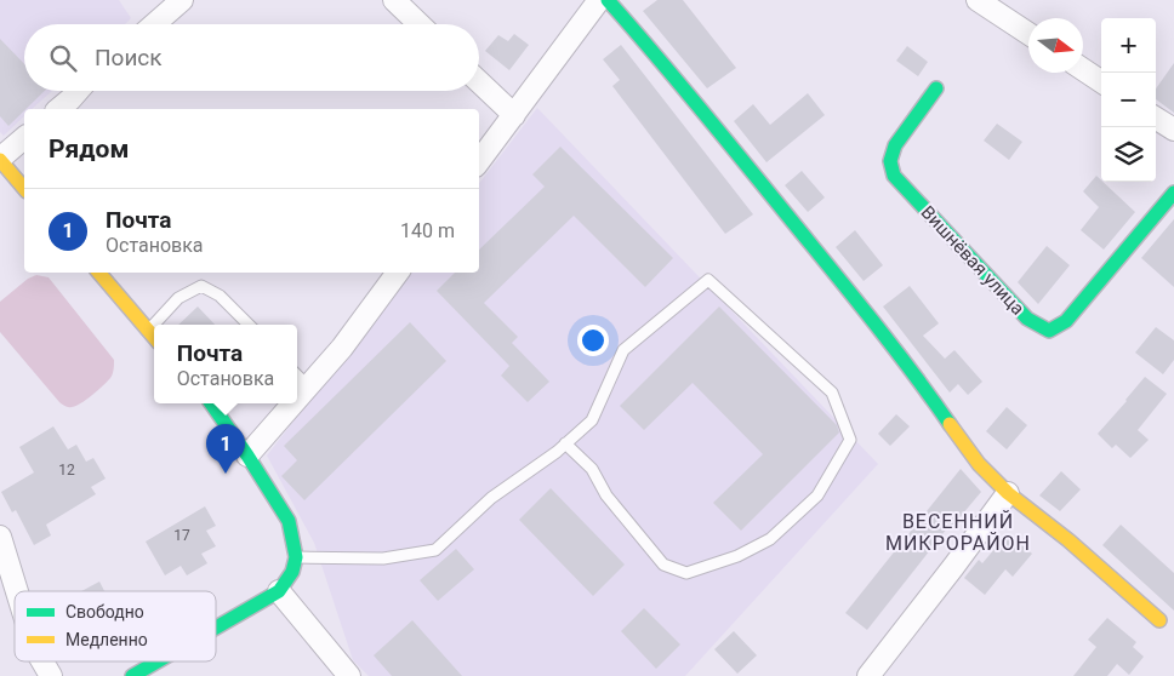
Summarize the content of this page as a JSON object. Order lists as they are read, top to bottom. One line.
{"streets":{"street":["Вишнёвая улица"]},"districts":["ВЕСЕННИЙ МИКРОРАЙОН"],"house_numbers":["12","17"],"legend":["Свободно","Медленно"],"north":"right","page":{"map_buttons":["+","−"],"search":"Поиск","heading":"Рядом","list":[{"mark":"1","name":"Почта","note":"Остановка","value":"140 m"}],"popup":["Почта","Остановка"],"pins":"1"}}
